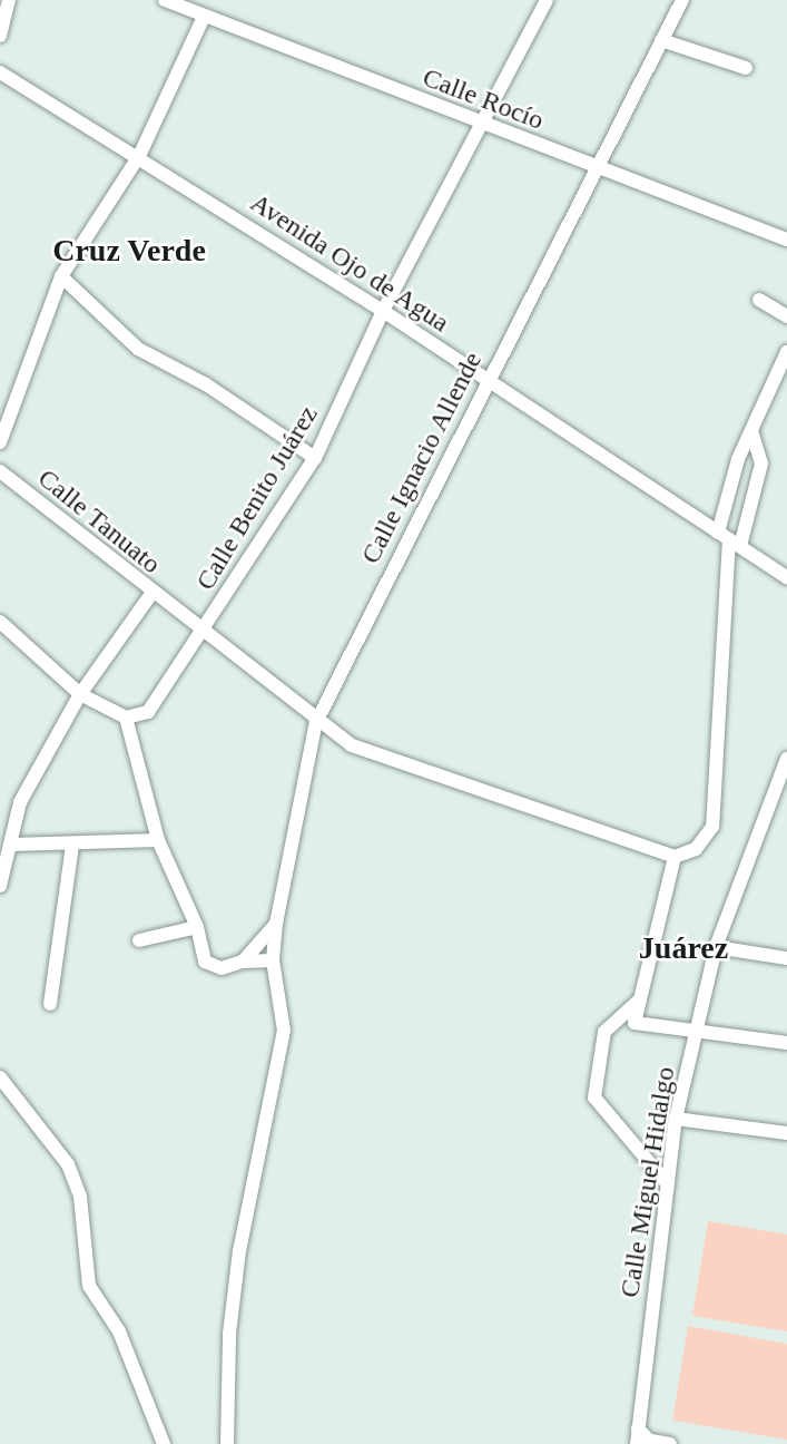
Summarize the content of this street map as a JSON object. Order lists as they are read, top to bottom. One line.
{"streets":{"street":["Calle Rocío","Avenida Ojo de Agua","Calle Ignacio Allende","Calle Benito Juárez","Calle Tanuato","Calle Miguel Hidalgo"]},"crossings":[["Calle Rocío","Calle Ignacio Allende"],["Calle Rocío","Calle Benito Juárez"],["Avenida Ojo de Agua","Calle Ignacio Allende"],["Avenida Ojo de Agua","Calle Benito Juárez"],["Calle Ignacio Allende","Calle Tanuato"],["Calle Benito Juárez","Calle Tanuato"]],"districts":["Cruz Verde","Juárez"]}
